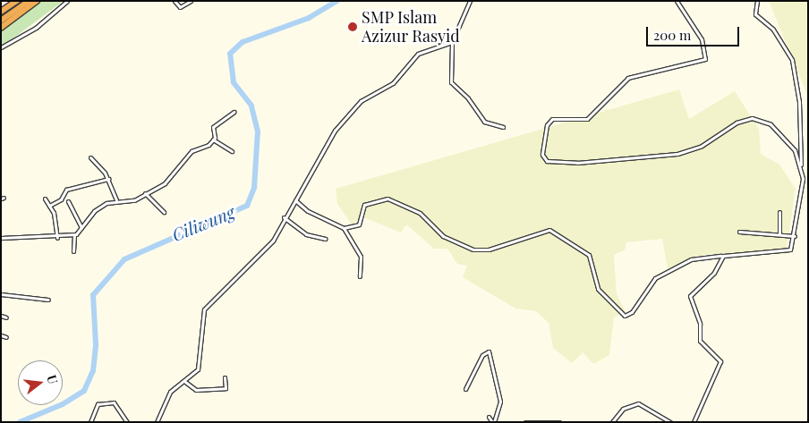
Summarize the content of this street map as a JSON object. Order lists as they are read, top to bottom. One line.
{"water":["Ciliwung"],"places":["SMP Islam Azizur Rasyid"],"scale_bar":"200 m","north":"right"}
